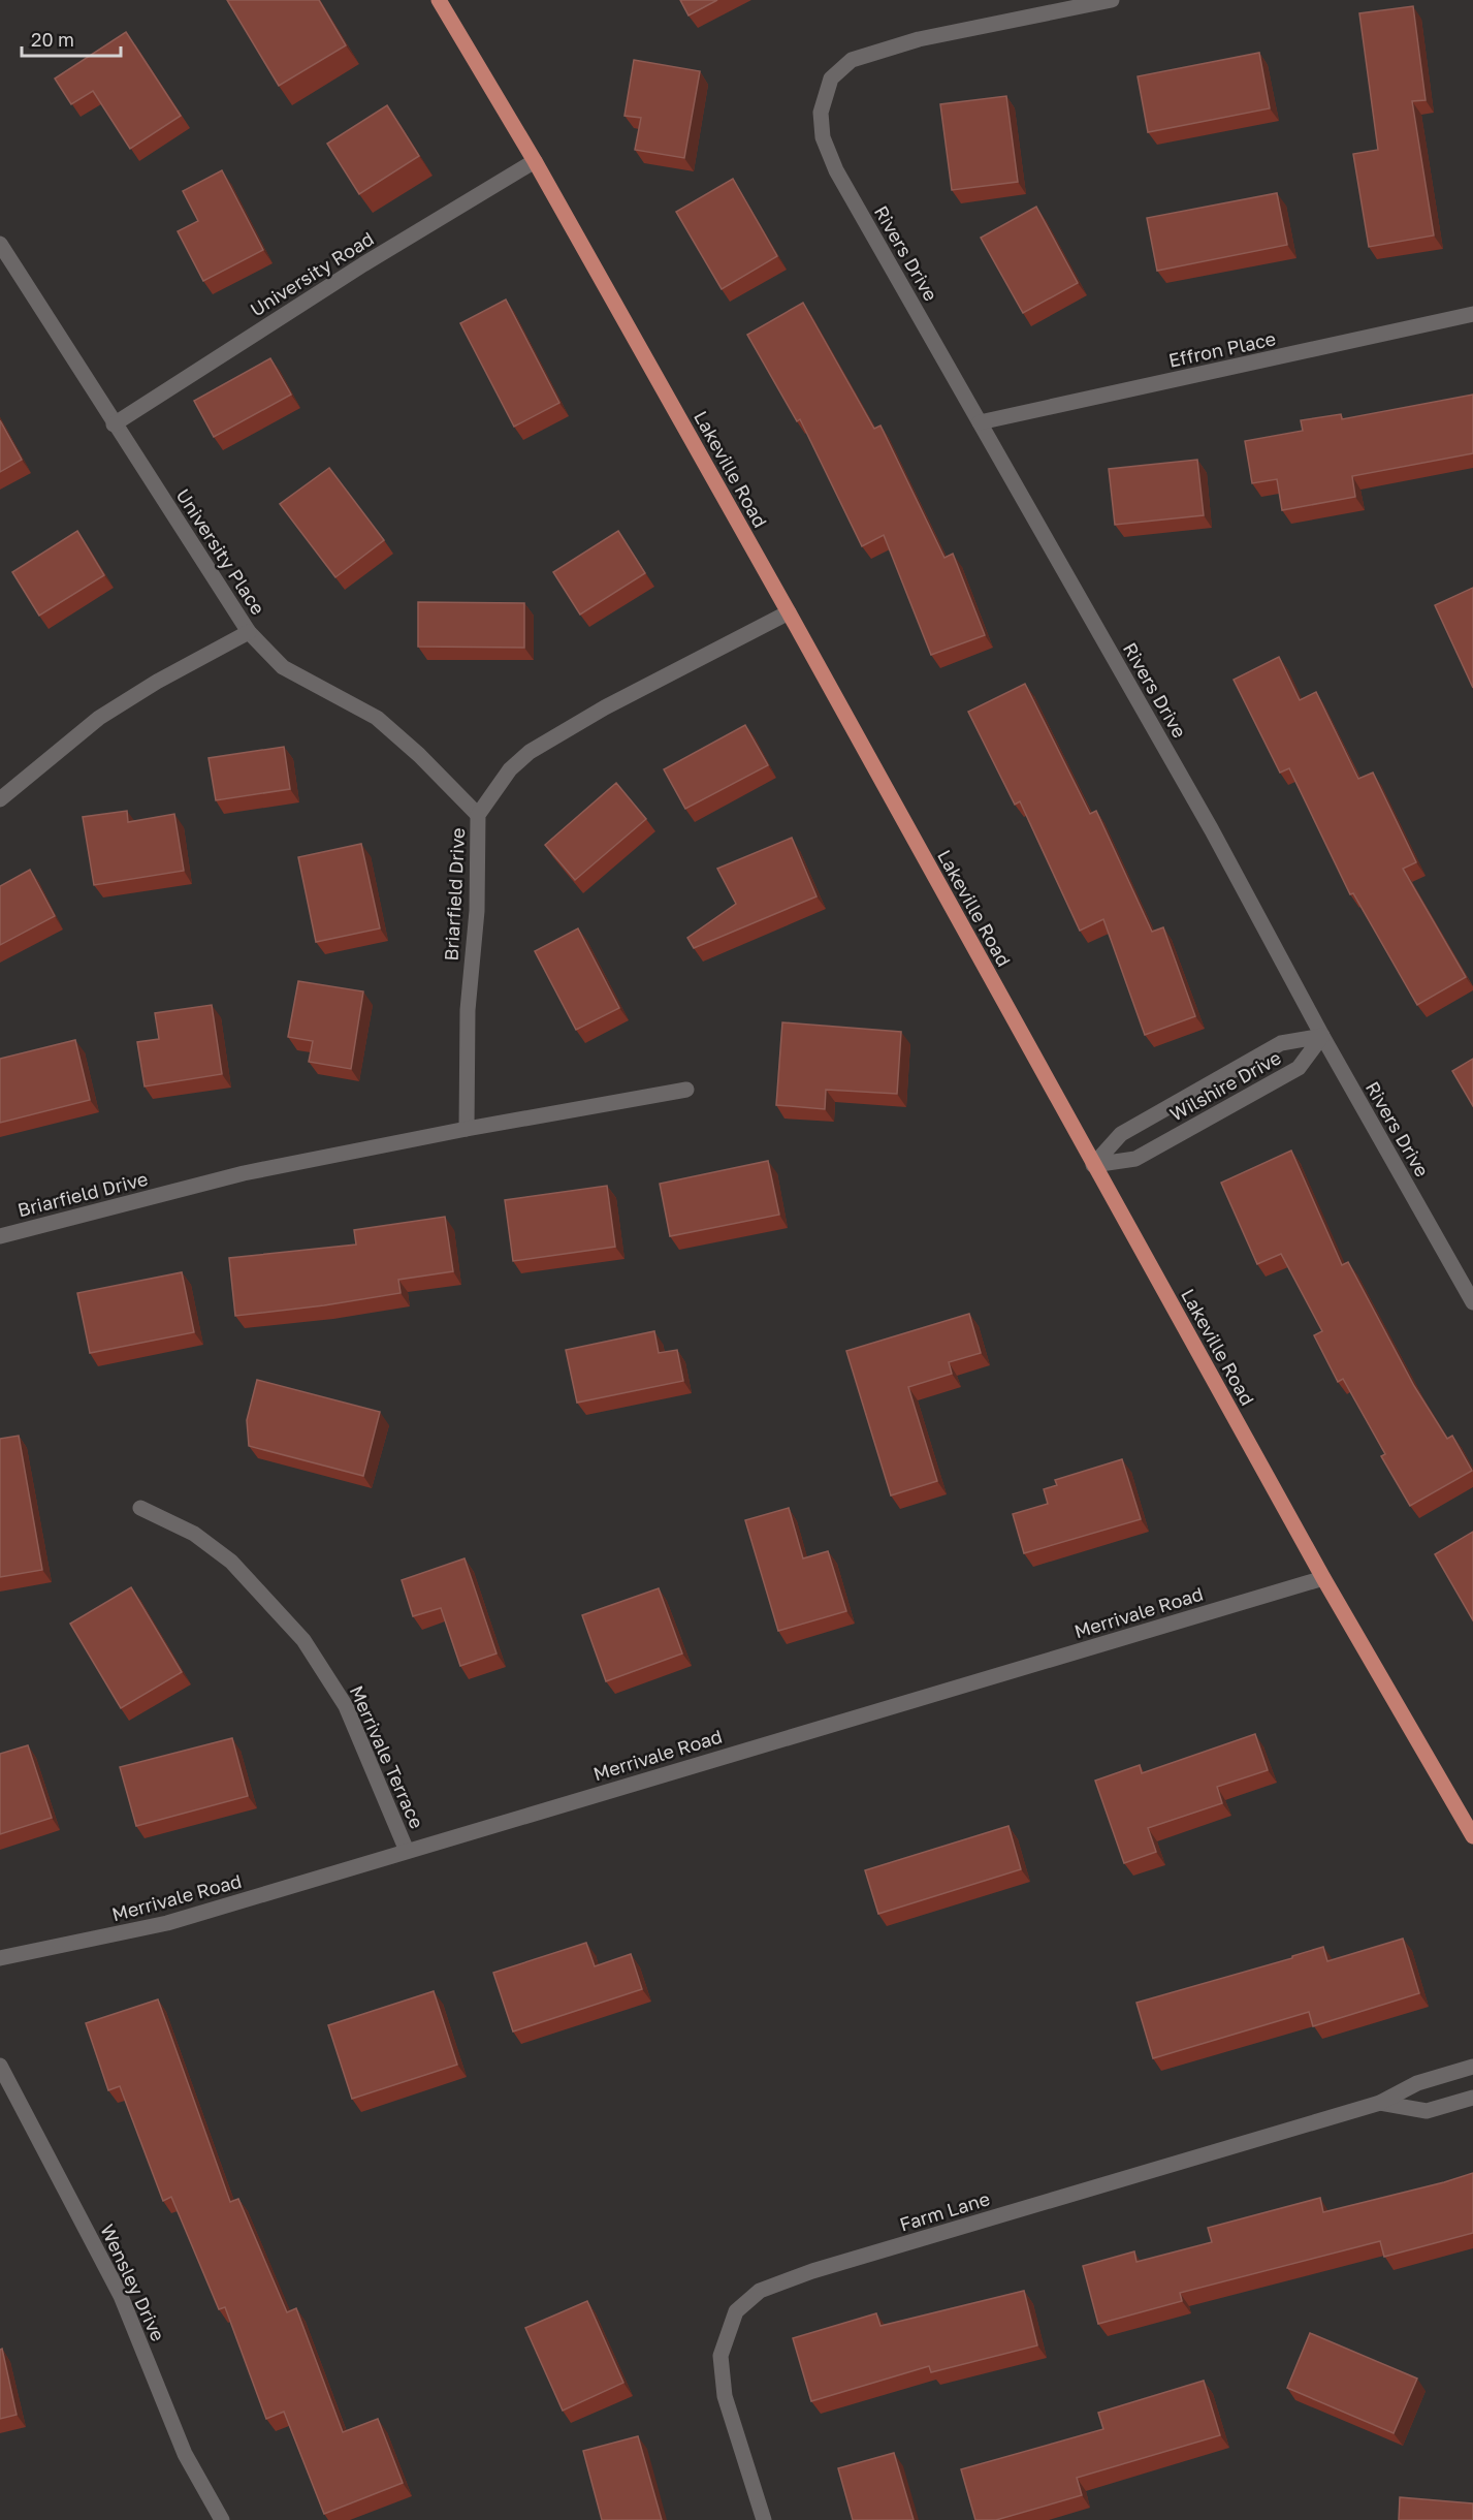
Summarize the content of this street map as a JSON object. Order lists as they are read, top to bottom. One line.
{"streets":{"main road":["Lakeville Road"],"street":["Rivers Drive","University Road","Effron Place","University Place","Briarfield Drive","Wilshire Drive","Merrivale Road","Merrivale Terrace","Farm Lane","Wensley Drive"]},"crossings":[["Rivers Drive","Effron Place"],["Rivers Drive","Wilshire Drive"],["University Road","Lakeville Road"],["University Road","University Place"],["Lakeville Road","Briarfield Drive"],["Lakeville Road","Wilshire Drive"],["Lakeville Road","Merrivale Road"],["University Place","Briarfield Drive"],["Merrivale Road","Merrivale Terrace"]],"scale_bar":"20 m"}
